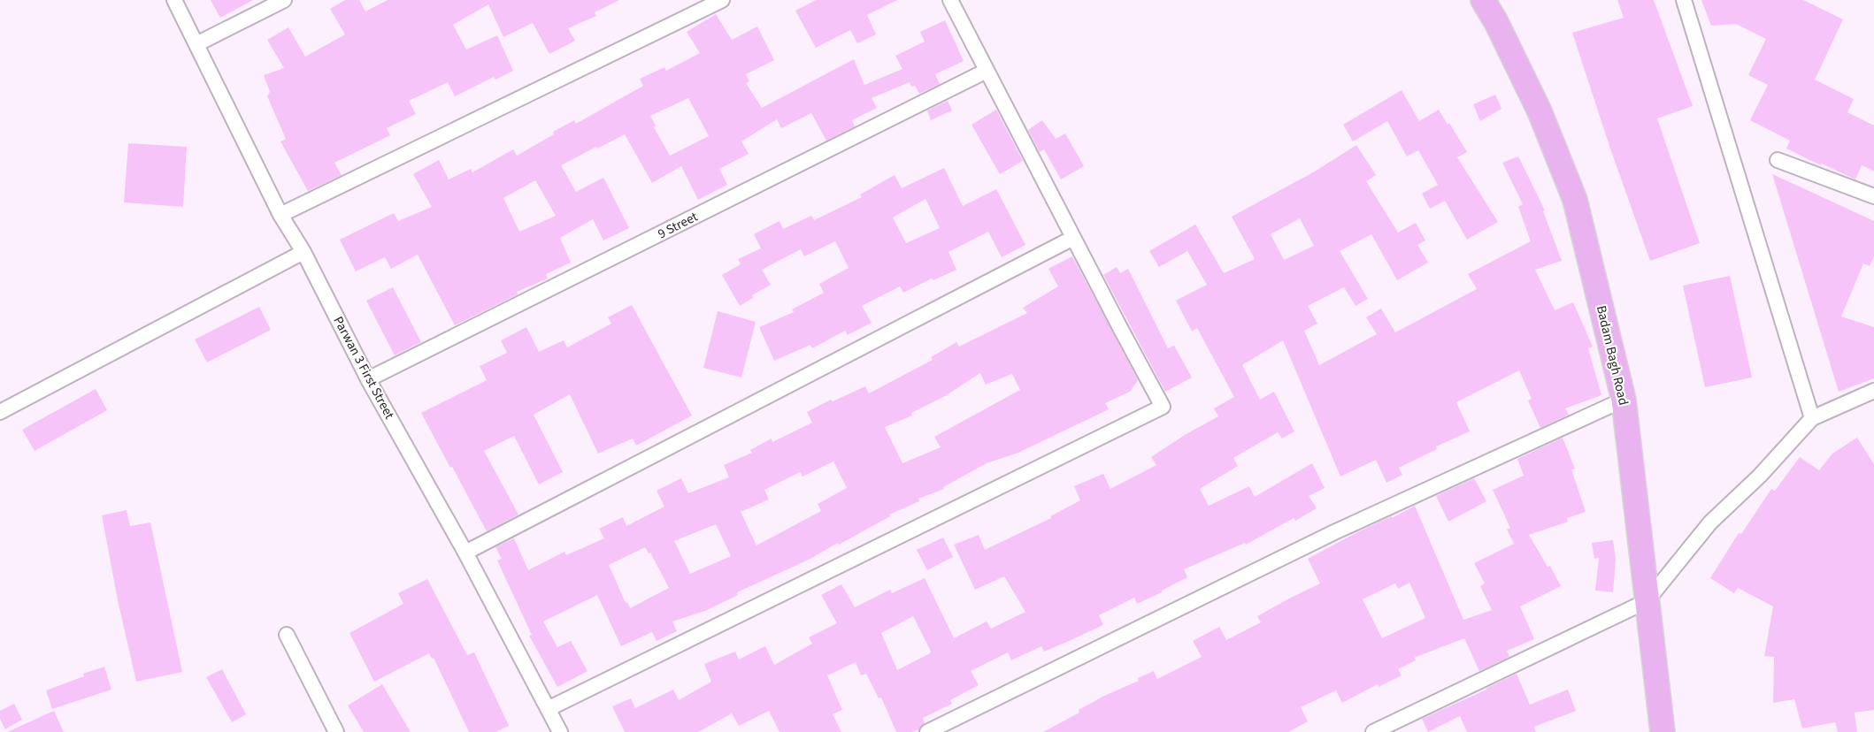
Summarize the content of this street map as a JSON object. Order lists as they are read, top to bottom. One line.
{"streets":{"main road":["Badam Bagh Road"],"street":["9 Street","Parwan 3 First Street"]},"crossings":[["9 Street","Parwan 3 First Street"]]}
